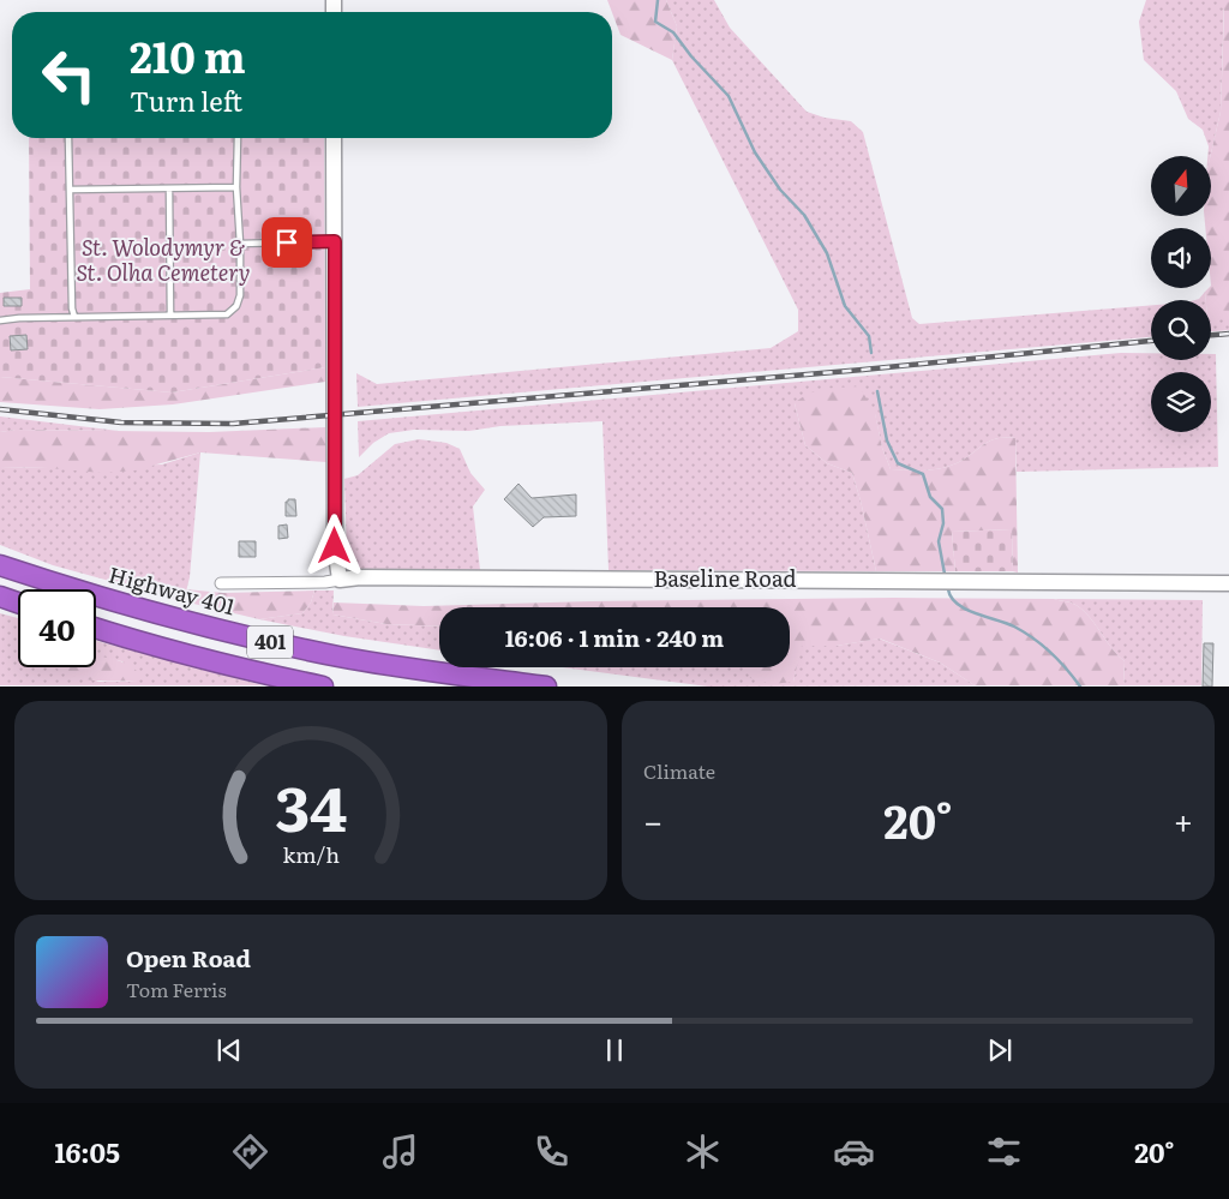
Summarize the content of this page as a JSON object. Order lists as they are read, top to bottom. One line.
{"streets":{"highway":["Highway 401","401"],"street":["Baseline Road"]},"parks":["St. Wolodymyr & St. Olha Cemetery"],"north":"top","page":{"turn":["210 m","Turn left"],"limit":"40","trip":"16:06 · 1 min · 240 m","tile":"Climate","heat":["−","20°","+"],"song":["Open Road","Tom Ferris"],"tabs":["16:05","20°"],"gauge":["34","km/h"]}}
